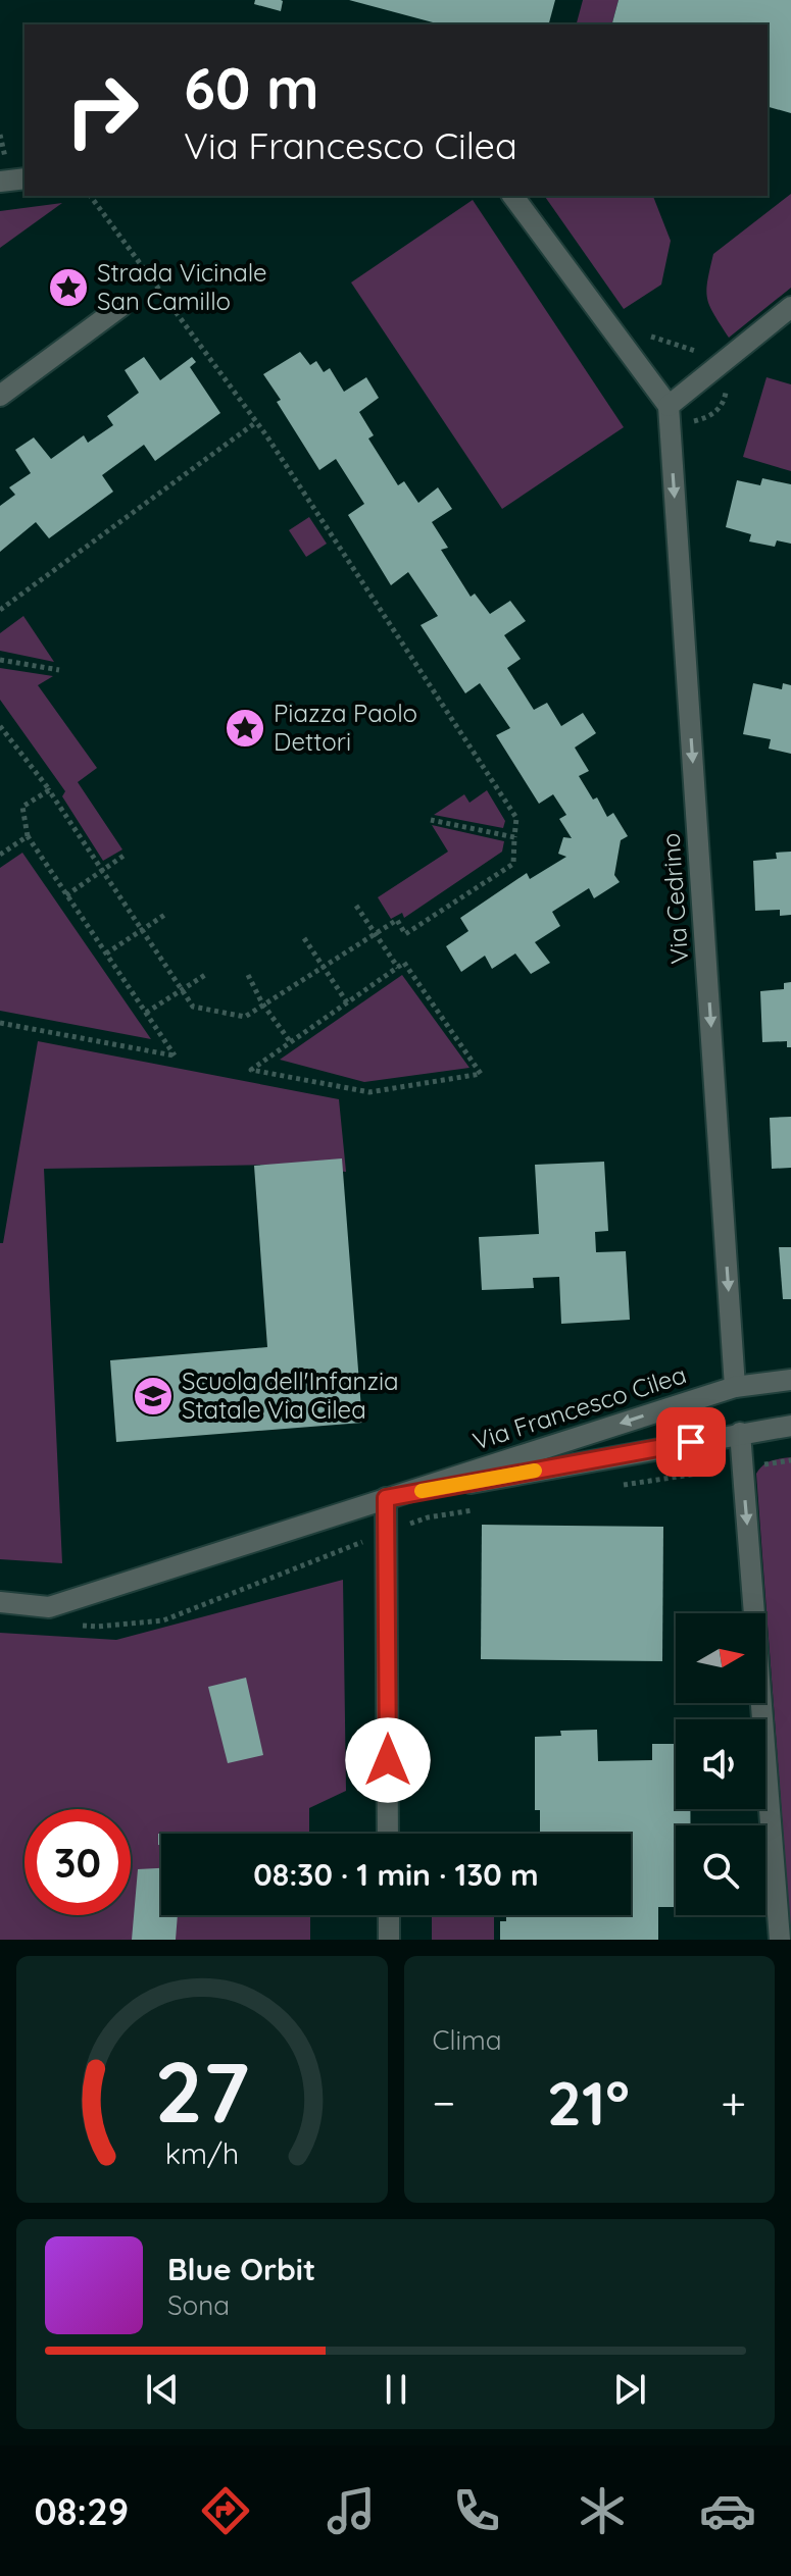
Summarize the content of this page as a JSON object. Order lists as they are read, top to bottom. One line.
{"streets":{"street":["Via Cedrino","Via Francesco Cilea"]},"crossings":[["Via Cedrino","Via Francesco Cilea"]],"one_way":["Via Cedrino"],"places":{"place":["Strada Vicinale San Camillo","Piazza Paolo Dettori"],"school or university":["Scuola dell'Infanzia Statale Via Cilea"]},"north":"right","page":{"turn":["60 m","Via Francesco Cilea"],"limit":"30","trip":"08:30 · 1 min · 130 m","tile":"Clima","heat":["−","21°","+"],"song":["Blue Orbit","Sona"],"tabs":"08:29","gauge":["27","km/h"]}}
